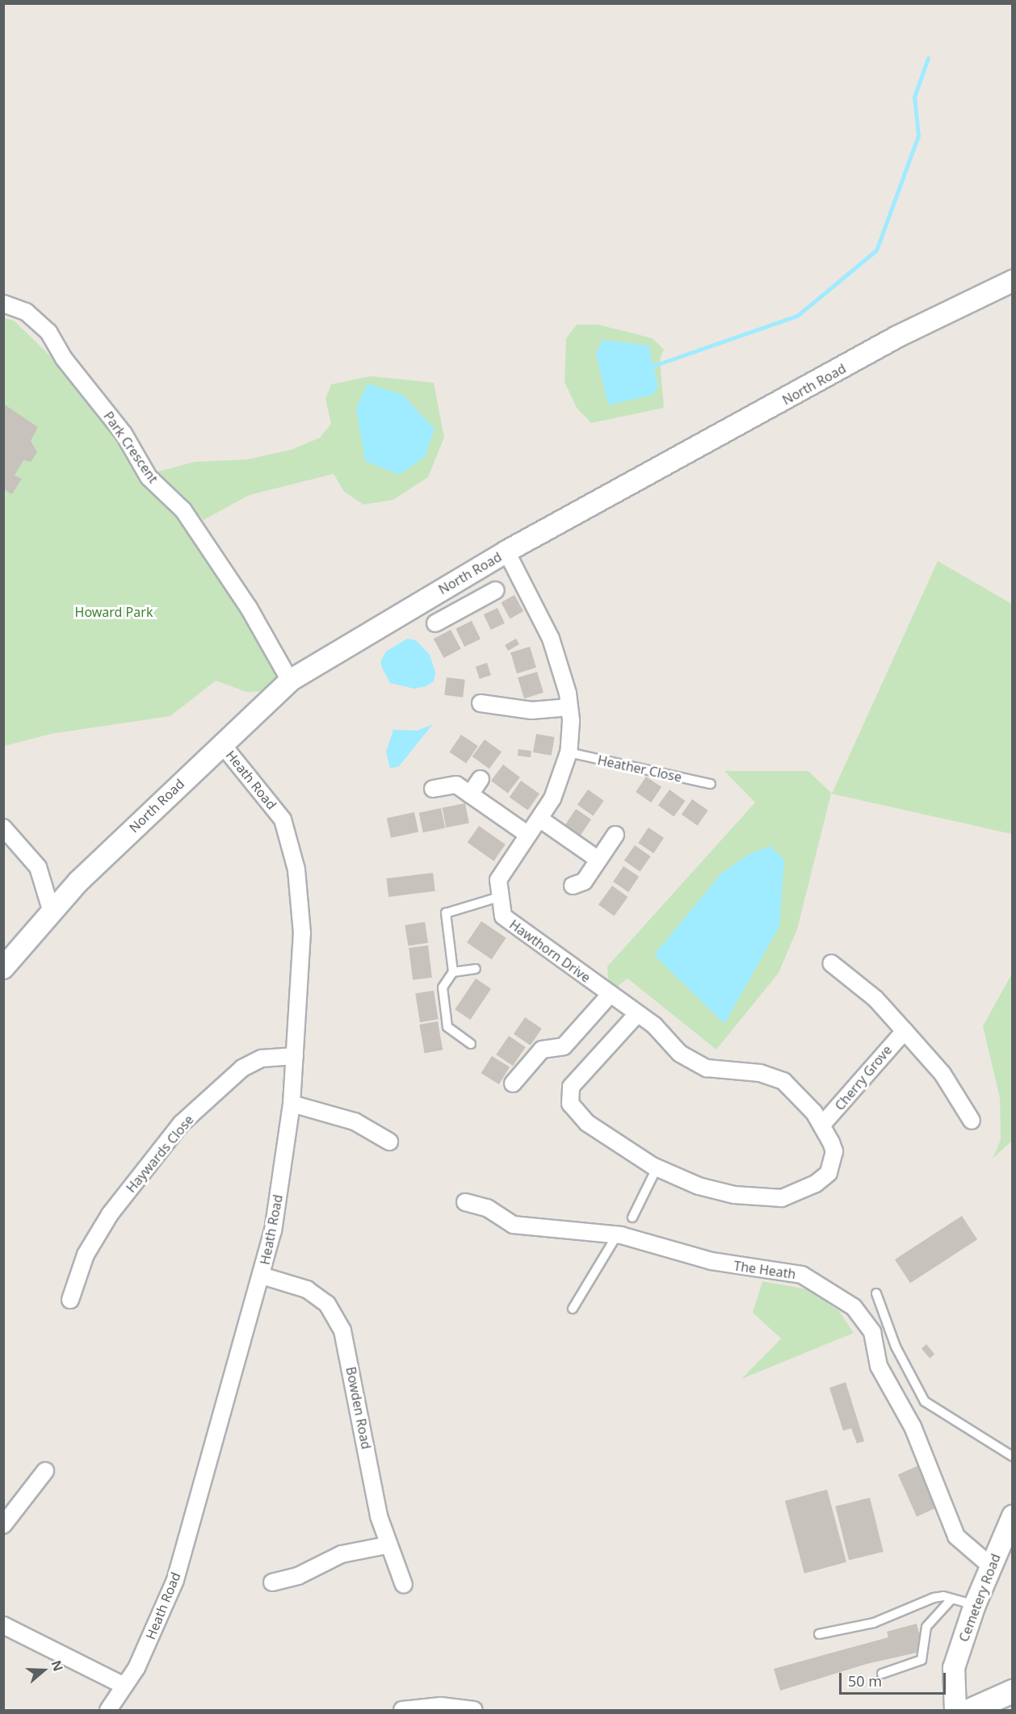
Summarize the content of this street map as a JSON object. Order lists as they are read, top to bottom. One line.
{"streets":{"street":["North Road","Park Crescent","Heath Road","Hawthorn Drive","Cherry Grove","Haywards Close","The Heath","Bowden Road","Cemetery Road"],"lane":["Heather Close"]},"crossings":[["North Road","Park Crescent"],["North Road","Heath Road"],["North Road","Hawthorn Drive"],["Heather Close","Hawthorn Drive"],["Heath Road","Haywards Close"],["Heath Road","Bowden Road"],["Hawthorn Drive","Cherry Grove"],["The Heath","Cemetery Road"]],"parks":["Howard Park"],"scale_bar":"50 m","north":"right"}
